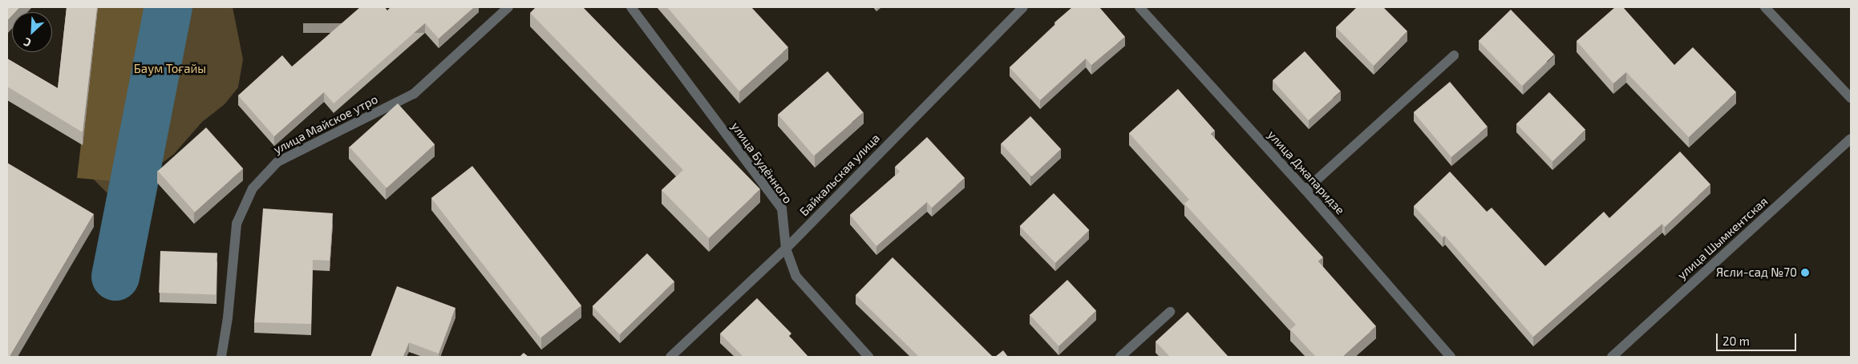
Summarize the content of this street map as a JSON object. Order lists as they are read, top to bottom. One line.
{"streets":{"street":["улица Майское утро","улица Будённого","улица Джапаридзе","Байкальская улица","улица Шымкентская"]},"crossings":[["улица Будённого","Байкальская улица"]],"parks":["Баум Тоғайы"],"places":["Ясли-сад №70"],"scale_bar":"20 m","north":"bottom left"}
